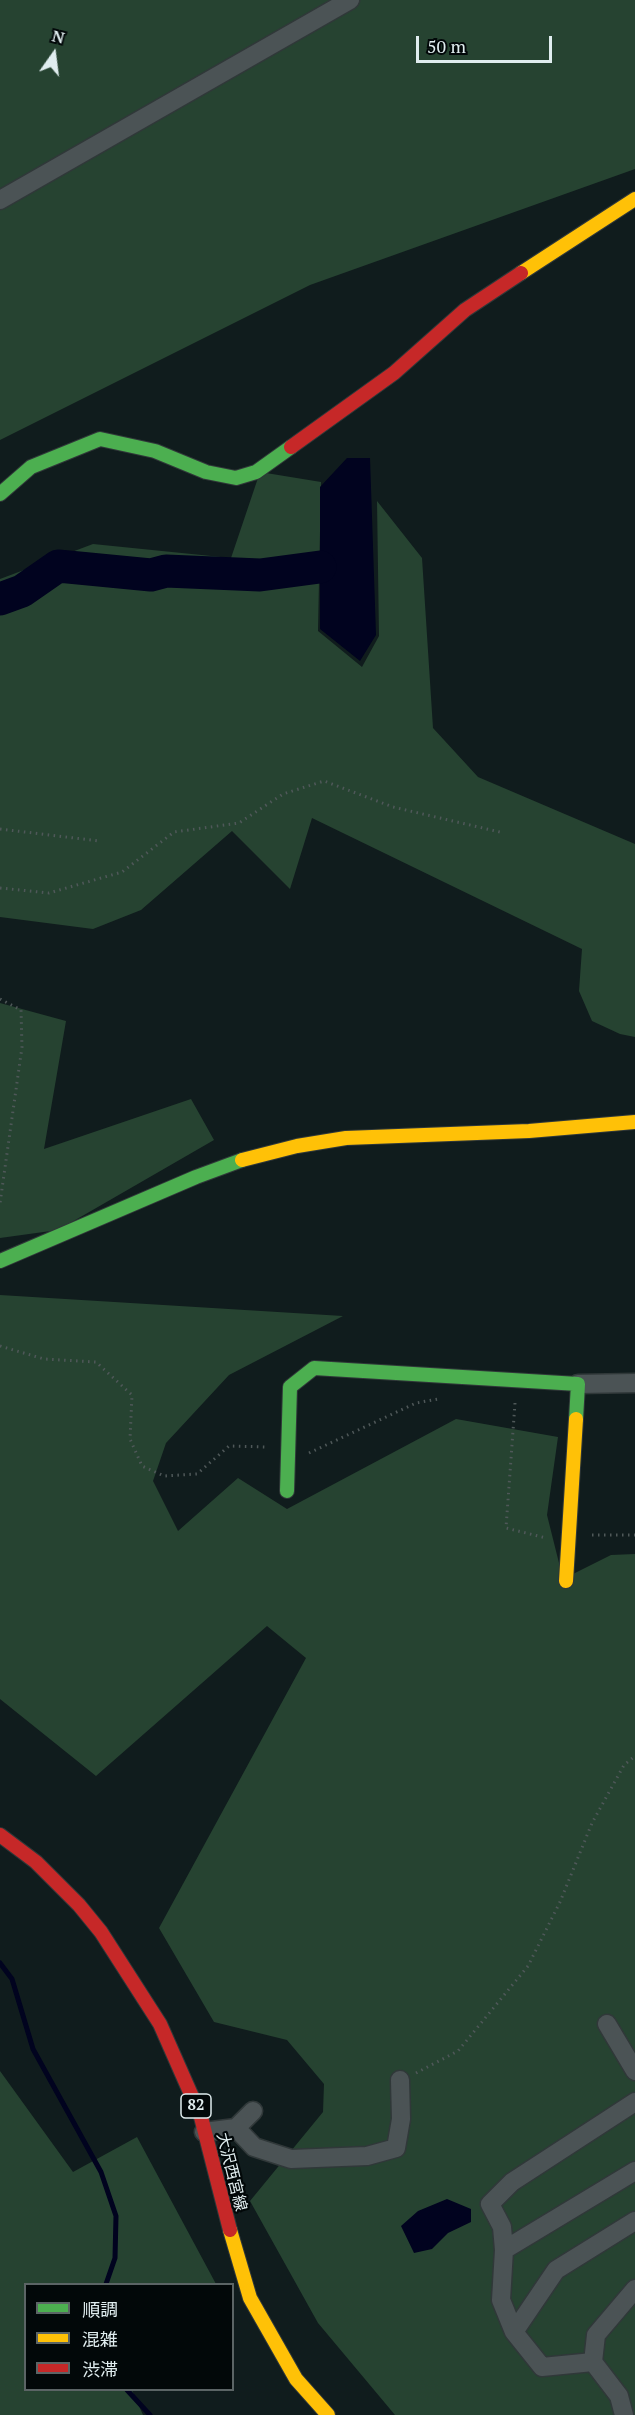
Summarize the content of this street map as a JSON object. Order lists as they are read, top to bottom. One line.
{"streets":{"street":["82","大沢西宮線"]},"legend":["順調","混雑","渋滞"],"scale_bar":"50 m","north":"top"}
